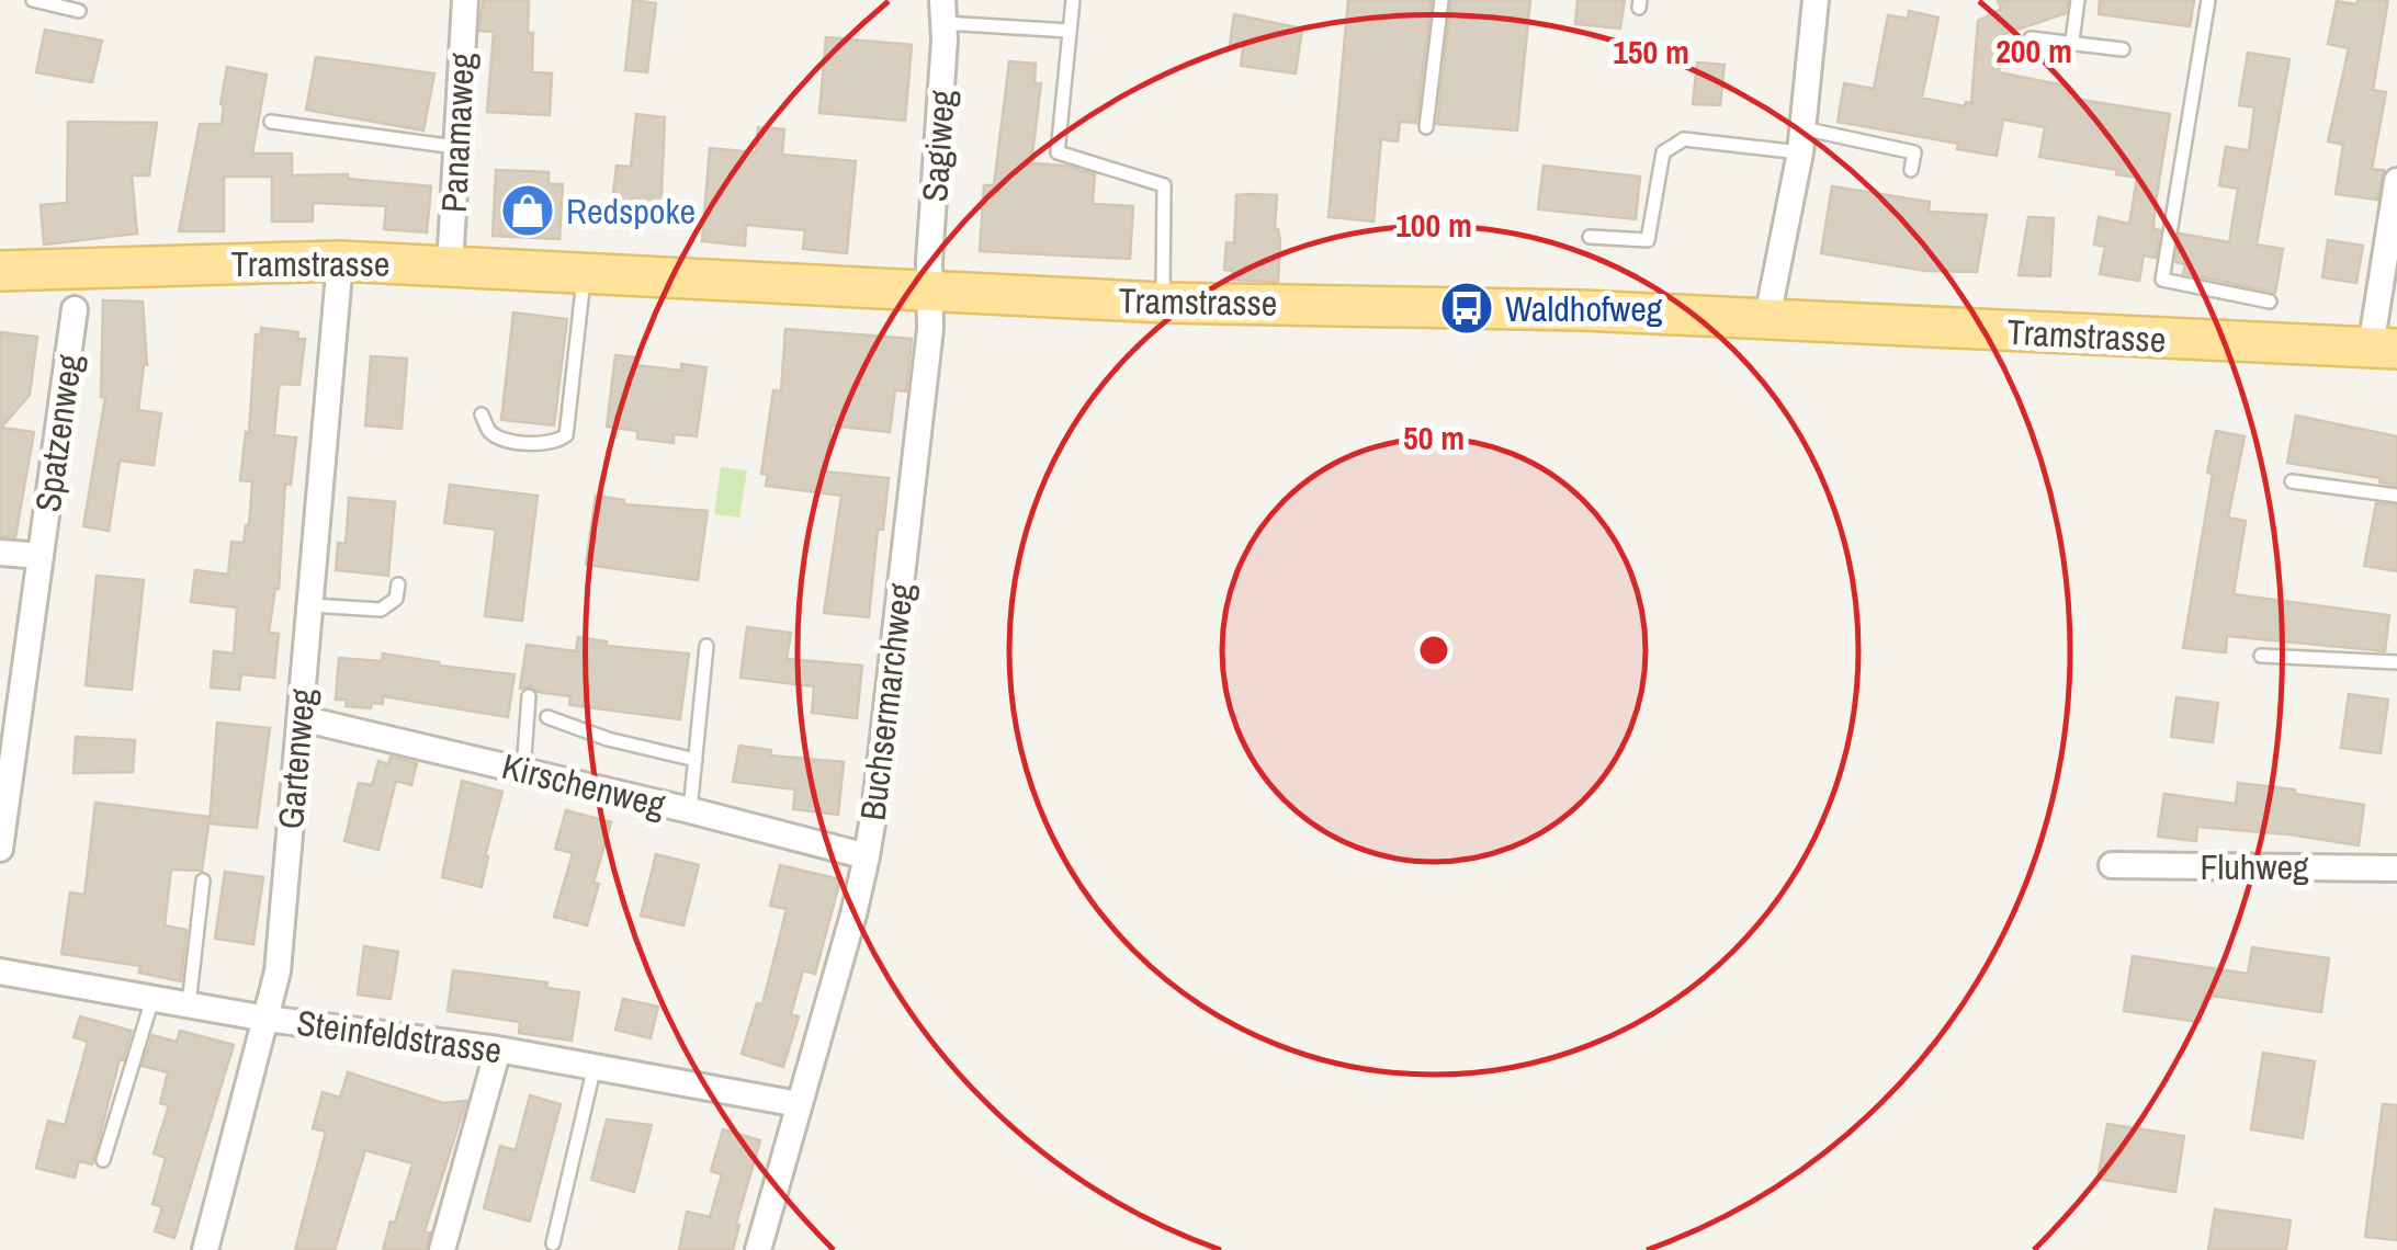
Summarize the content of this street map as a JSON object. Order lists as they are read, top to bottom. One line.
{"streets":{"main road":["Tramstrasse"],"street":["Panamaweg","Sagiweg","Spatzenweg","Buchsermarchweg","Gartenweg","Kirschenweg","Fluhweg","Steinfeldstrasse"]},"crossings":[["Panamaweg","Tramstrasse"],["Sagiweg","Tramstrasse"],["Sagiweg","Buchsermarchweg"],["Tramstrasse","Buchsermarchweg"],["Tramstrasse","Gartenweg"],["Buchsermarchweg","Kirschenweg"],["Buchsermarchweg","Steinfeldstrasse"],["Gartenweg","Kirschenweg"],["Gartenweg","Steinfeldstrasse"]],"places":{"shop":["Redspoke"],"bus stop":["Waldhofweg"]},"rings":["200 m","150 m","100 m","50 m"]}
